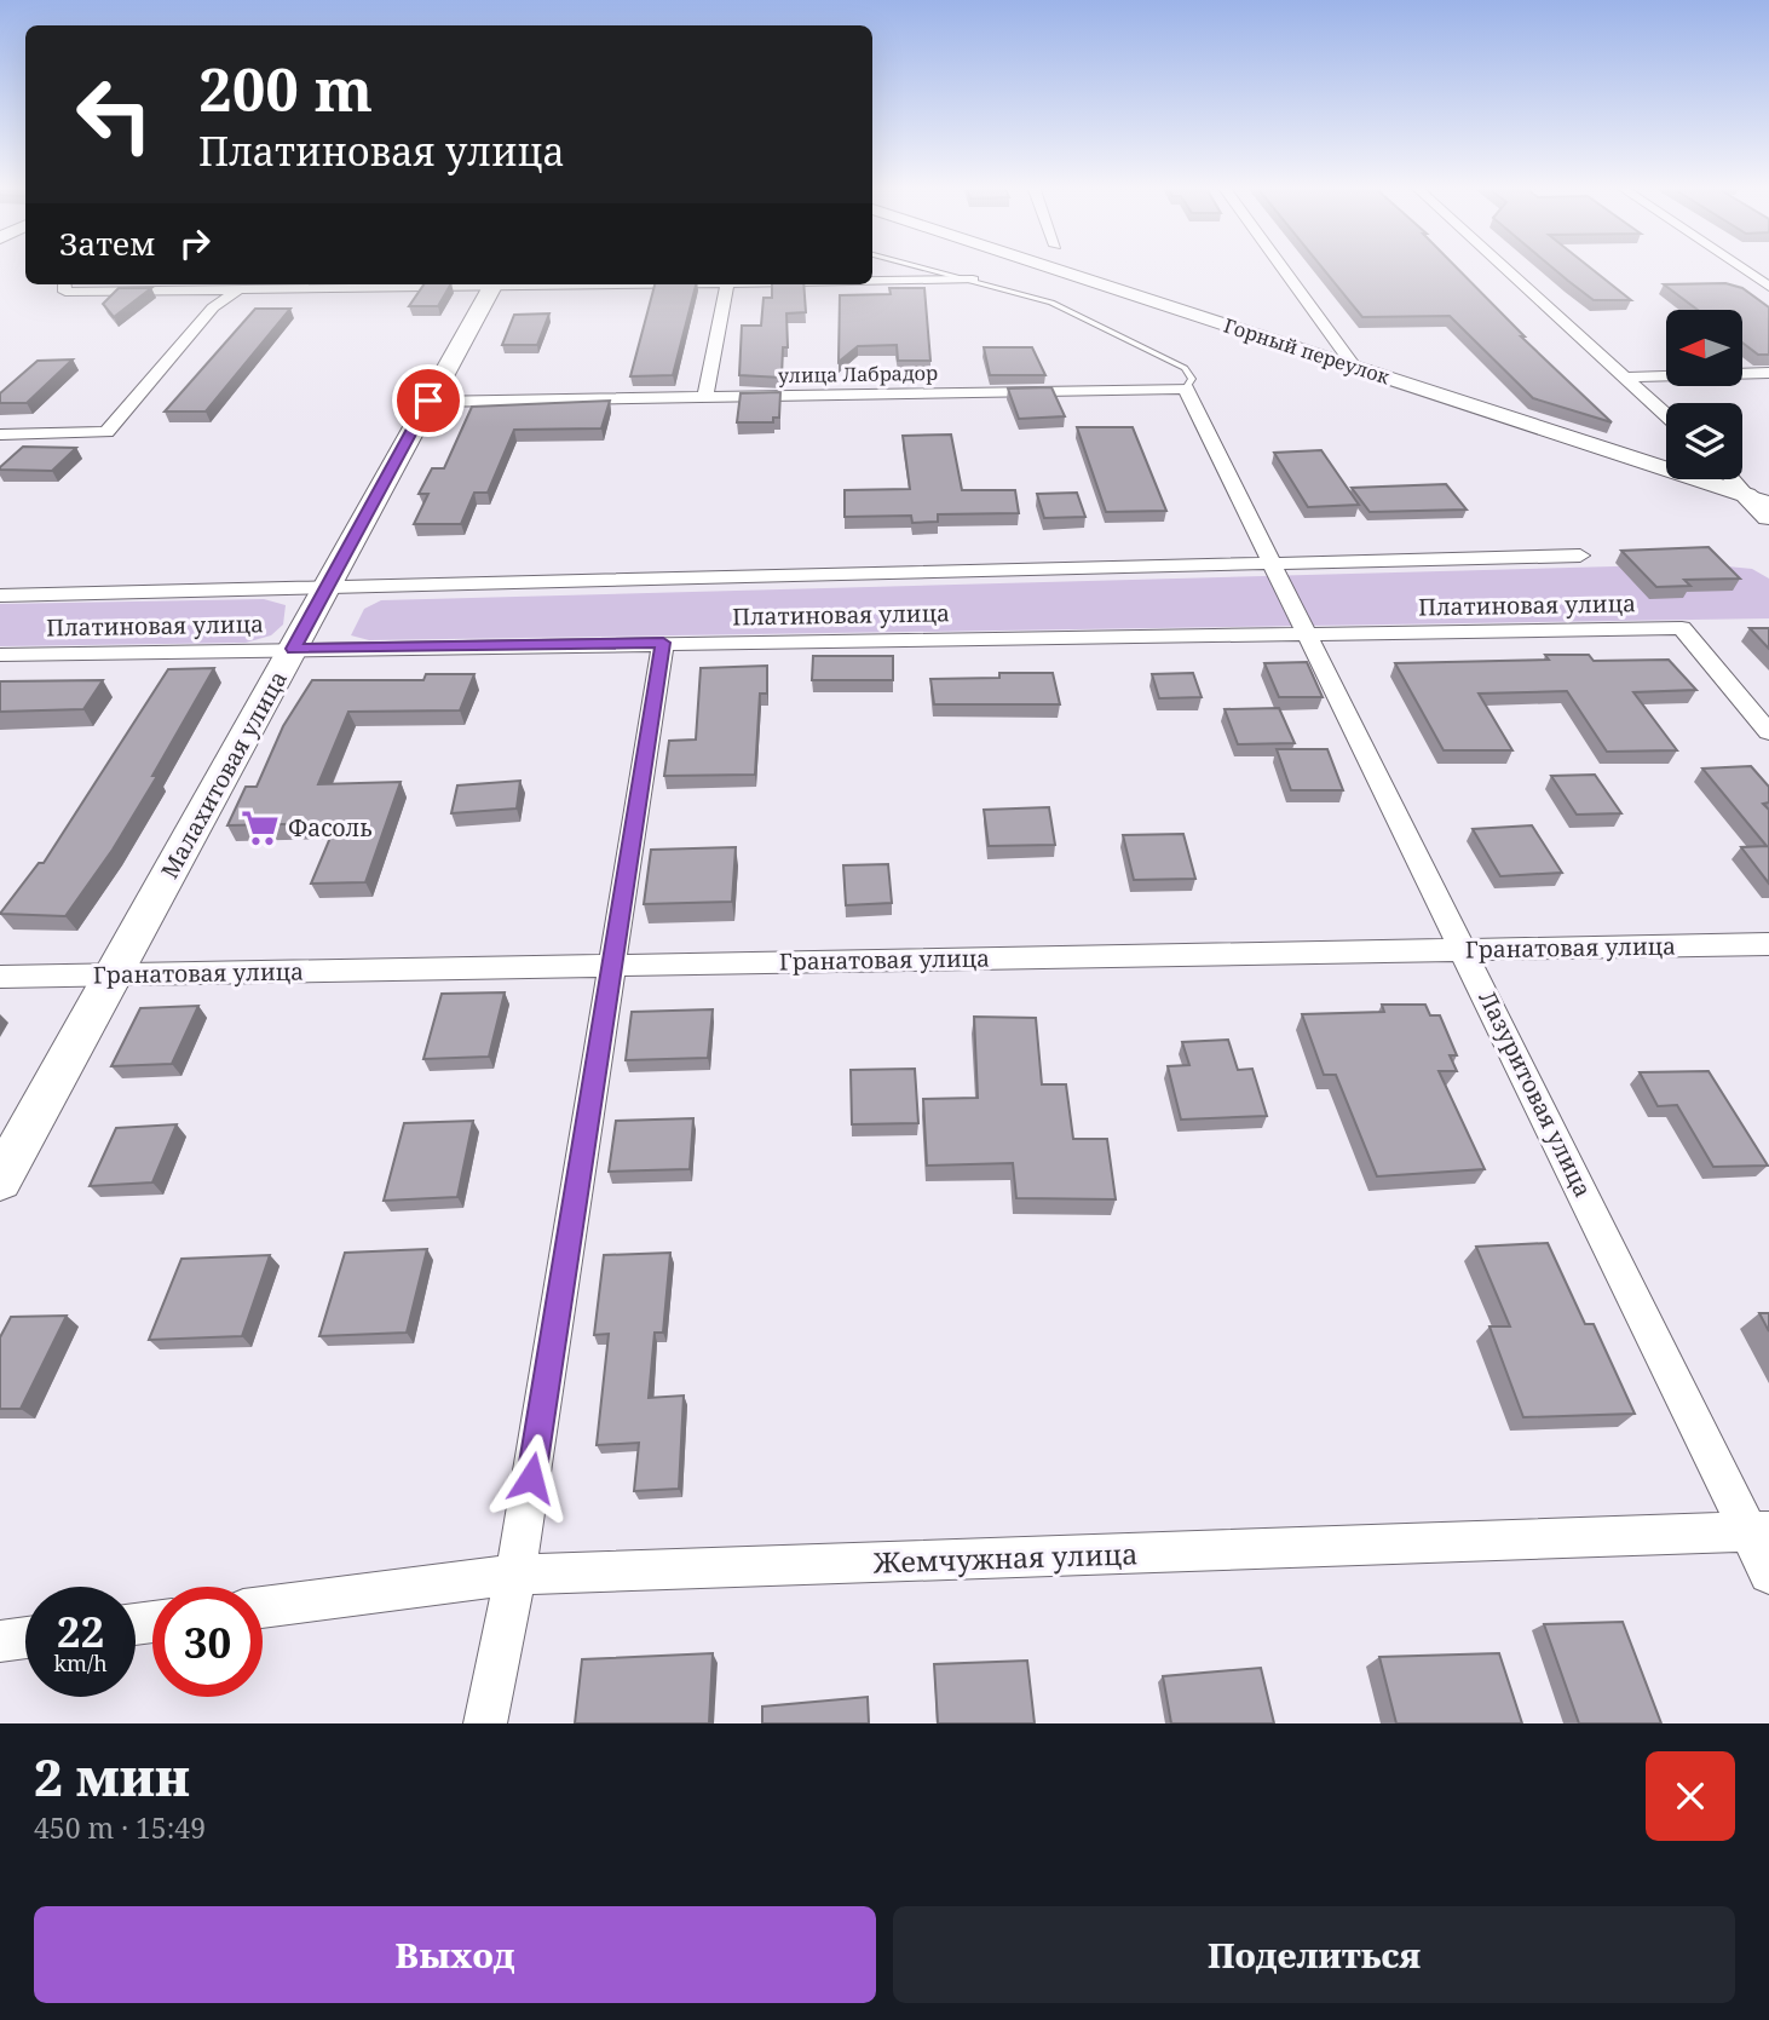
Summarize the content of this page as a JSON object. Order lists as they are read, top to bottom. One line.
{"streets":{"street":["Горный переулок","улица Лабрадор","Платиновая улица","Малахитовая улица","Гранатовая улица","Лазуритовая улица","Жемчужная улица"]},"crossings":[["улица Лабрадор","Малахитовая улица"],["улица Лабрадор","Лазуритовая улица"],["Платиновая улица","Малахитовая улица"],["Платиновая улица","Лазуритовая улица"],["Малахитовая улица","Гранатовая улица"],["Гранатовая улица","Лазуритовая улица"],["Лазуритовая улица","Жемчужная улица"]],"places":{"supermarket":["Фасоль"]},"north":"left","page":{"turn":["200 m","Платиновая улица"],"then":"Затем","speed":"22 km/h","limit":"30","heading":["2 мин","450 m · 15:49"],"buttons":["Выход","Поделиться"]}}
